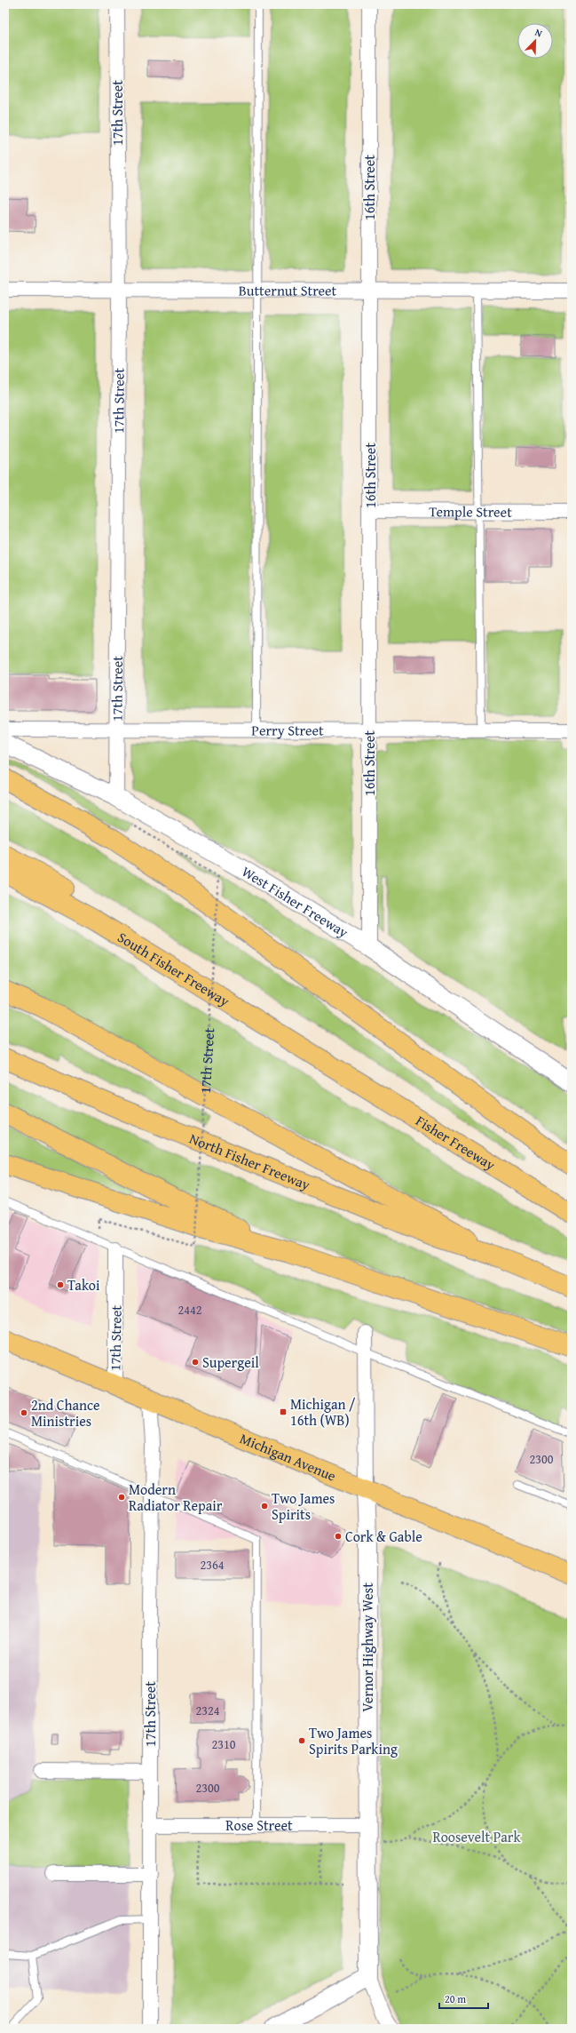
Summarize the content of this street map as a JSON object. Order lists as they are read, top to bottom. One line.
{"streets":{"main road":["South Fisher Freeway","Fisher Freeway","North Fisher Freeway","Michigan Avenue"],"street":["17th Street","16th Street","Butternut Street","Temple Street","Perry Street","West Fisher Freeway","Vernor Highway West","Rose Street"]},"crossings":[["17th Street","Butternut Street"],["17th Street","Perry Street"],["17th Street","West Fisher Freeway"],["17th Street","Michigan Avenue"],["17th Street","Rose Street"],["16th Street","Butternut Street"],["16th Street","Temple Street"],["16th Street","Perry Street"],["16th Street","West Fisher Freeway"],["South Fisher Freeway","Fisher Freeway"],["Michigan Avenue","Vernor Highway West"],["Vernor Highway West","Rose Street"]],"parks":["Roosevelt Park"],"places":{"other":["Takoi","Supergeil","2nd Chance Ministries","Modern Radiator Repair","Two James Spirits","Cork & Gable","Two James Spirits Parking"],"transit":["Michigan / 16th (WB)"]},"house_numbers":["2442","2300","2364","2324","2310","2300"],"scale_bar":"20 m","north":"top right"}
